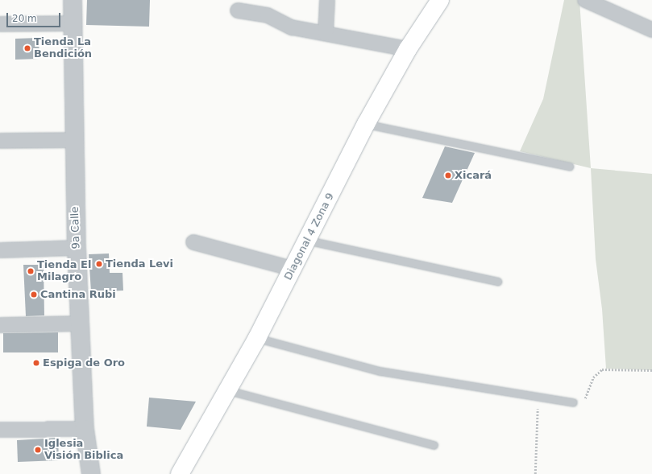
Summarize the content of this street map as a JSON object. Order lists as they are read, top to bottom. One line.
{"streets":{"main road":["Diagonal 4 Zona 9"],"street":["9a Calle"]},"places":["Tienda La Bendición","Xicará","Tienda Levi","Tienda El Milagro","Cantina Rubi","Espiga de Oro","Iglesia Visión Biblica"],"scale_bar":"20 m"}
